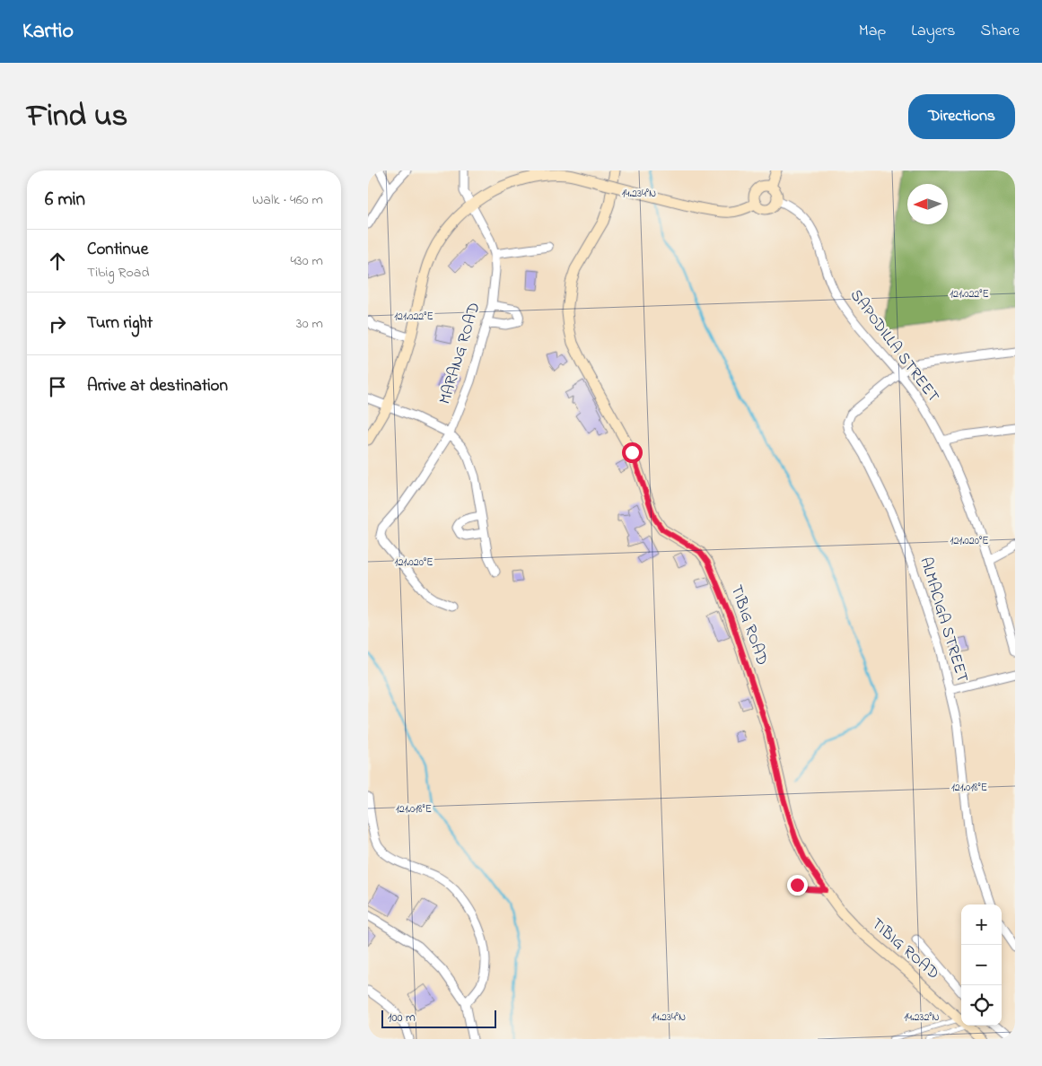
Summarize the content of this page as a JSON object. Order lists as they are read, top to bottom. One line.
{"streets":{"main road":["TIBIG ROAD"],"street":["SAPODILLA STREET","MARANG ROAD","ALMACIGA STREET"]},"crossings":[["SAPODILLA STREET","ALMACIGA STREET"]],"scale_bar":"100 m","north":"left","page":{"header":"Kartio","nav":["Map","Layers","Share"],"title":"Find us","buttons":"Directions","heading":["6 min","Walk · 460 m"],"list":[["Continue","Tibig Road","430 m"],["Turn right","30 m"],"Arrive at destination"],"map_buttons":["+","−"],"scale":"100 m"},"coordinates":["14.234°N","121.022°E","121.020°E","121.018°E","14.232°N"]}
